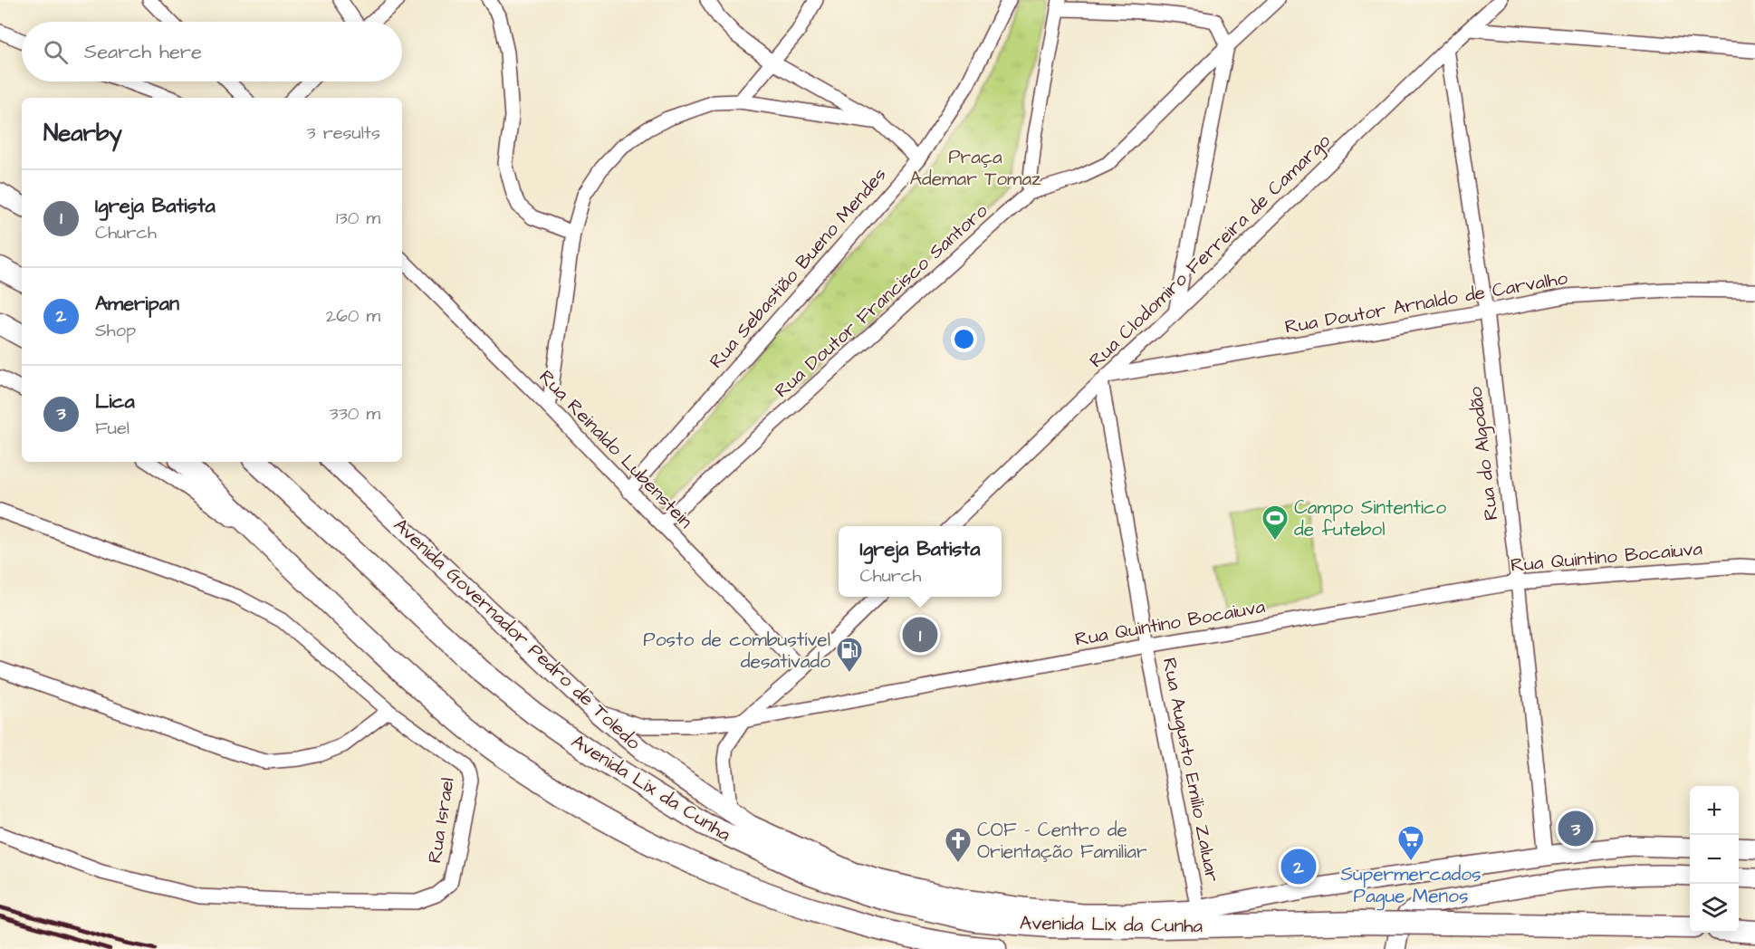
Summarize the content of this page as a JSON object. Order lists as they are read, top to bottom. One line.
{"streets":{"highway":["Avenida Lix da Cunha"],"main road":["Avenida Governador Pedro de Toledo"],"street":["Rua Clodomiro Ferreira de Camargo","Rua Sebastião Bueno Mendes","Rua Doutor Francisco Santoro","Rua Doutor Arnaldo de Carvalho","Rua Reinaldo Lubenstein","Rua do Algodão","Rua Quintino Bocaiuva","Rua Augusto Emilio Zaluar","Rua Israel"]},"crossings":[["Rua Clodomiro Ferreira de Camargo","Rua Doutor Arnaldo de Carvalho"],["Rua Clodomiro Ferreira de Camargo","Rua do Algodão"],["Rua Clodomiro Ferreira de Camargo","Rua Augusto Emilio Zaluar"],["Rua Sebastião Bueno Mendes","Rua Reinaldo Lubenstein"],["Rua Doutor Francisco Santoro","Rua Reinaldo Lubenstein"],["Rua Doutor Arnaldo de Carvalho","Rua do Algodão"],["Rua Doutor Arnaldo de Carvalho","Rua Augusto Emilio Zaluar"],["Rua do Algodão","Rua Quintino Bocaiuva"],["Rua do Algodão","Avenida Governador Pedro de Toledo"],["Rua Quintino Bocaiuva","Avenida Governador Pedro de Toledo"],["Rua Quintino Bocaiuva","Rua Augusto Emilio Zaluar"],["Avenida Governador Pedro de Toledo","Rua Augusto Emilio Zaluar"]],"parks":["Praça Ademar Tomaz"],"places":{"sports":["Campo Sintentico de futebol"],"fuel station":["Posto de combustível desativado"],"supermarket":["Supermercados Pague Menos"],"church":["COF - Centro de Orientação Familiar"]},"page":{"search":"Search here","heading":["Nearby","3 results"],"list":[{"mark":"1","name":"Igreja Batista","note":"Church","value":"130 m"},{"mark":"2","name":"Ameripan","note":"Shop","value":"260 m"},{"mark":"3","name":"Lica","note":"Fuel","value":"330 m"}],"popup":["Igreja Batista","Church"],"pins":["1","3","2"],"map_buttons":["+","−"]}}
